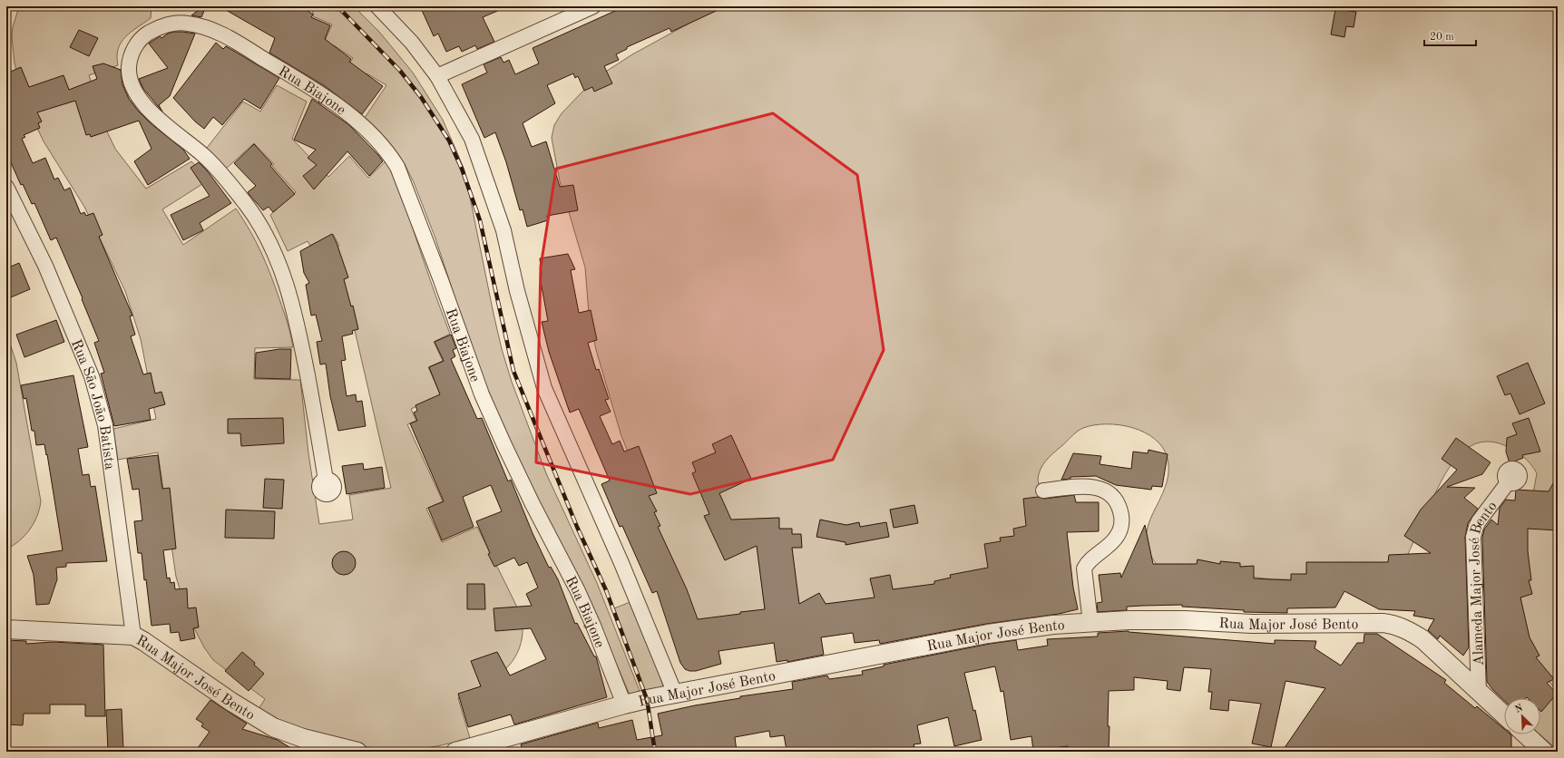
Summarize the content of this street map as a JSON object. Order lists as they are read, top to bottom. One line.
{"streets":{"street":["Rua Biajone","Rua São João Batista","Alameda Major José Bento","Rua Major José Bento"]},"crossings":[["Rua Biajone","Rua Major José Bento"],["Rua São João Batista","Rua Major José Bento"],["Alameda Major José Bento","Rua Major José Bento"]],"scale_bar":"20 m","north":"top left"}
